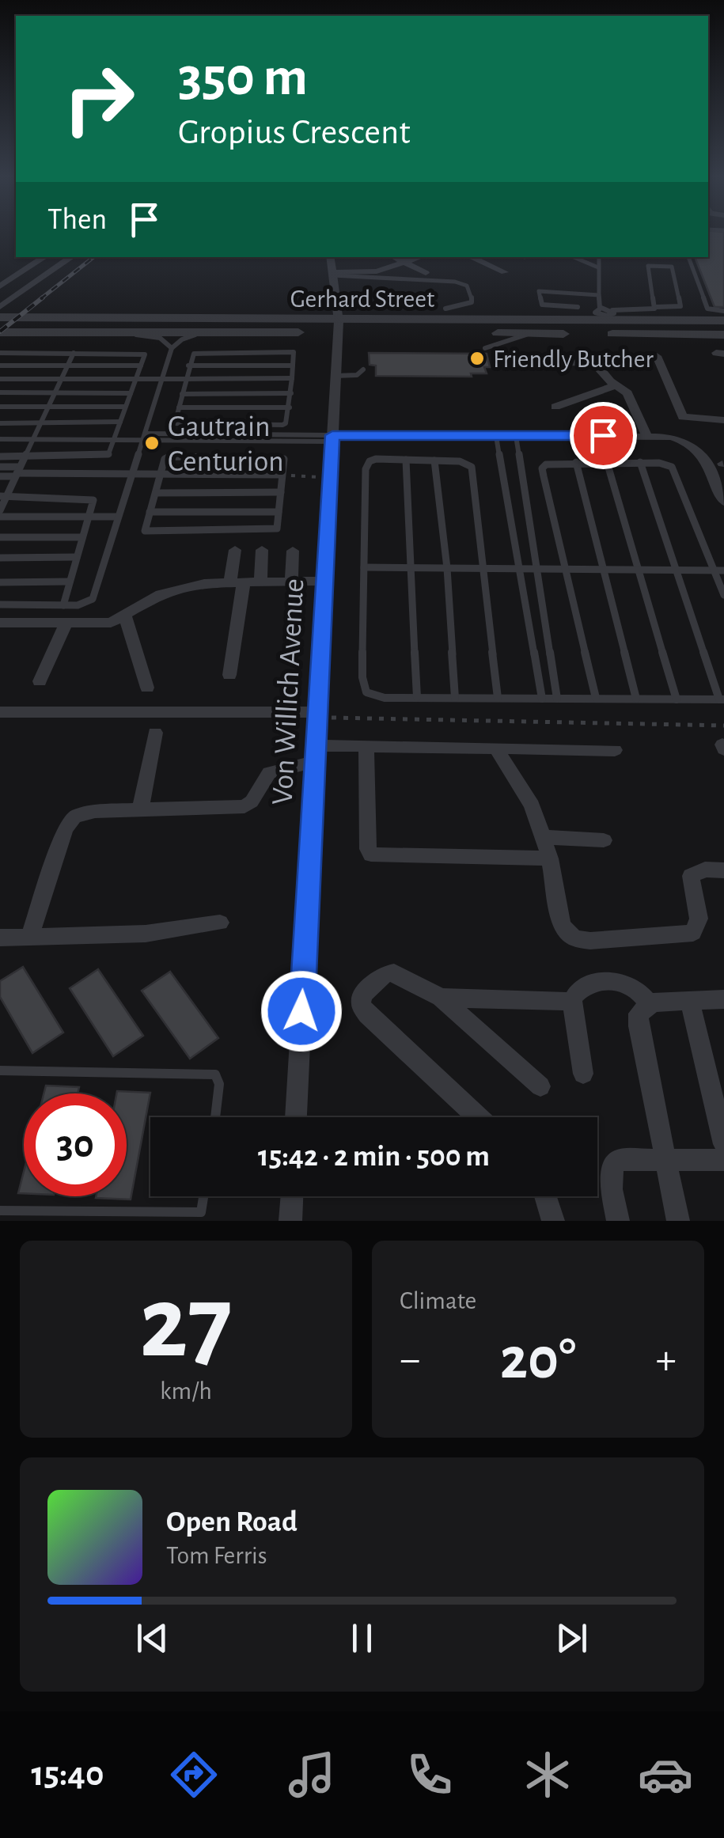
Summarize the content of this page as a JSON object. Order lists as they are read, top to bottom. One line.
{"streets":{"street":["Gerhard Street","Von Willich Avenue"]},"crossings":[["Gerhard Street","Von Willich Avenue"]],"places":["Friendly Butcher","Gautrain Centurion"],"page":{"turn":["350 m","Gropius Crescent"],"then":"Then","limit":"30","trip":"15:42 · 2 min · 500 m","tile":[["27","km/h"],"Climate"],"heat":["−","20°","+"],"song":["Open Road","Tom Ferris"],"tabs":"15:40"}}
